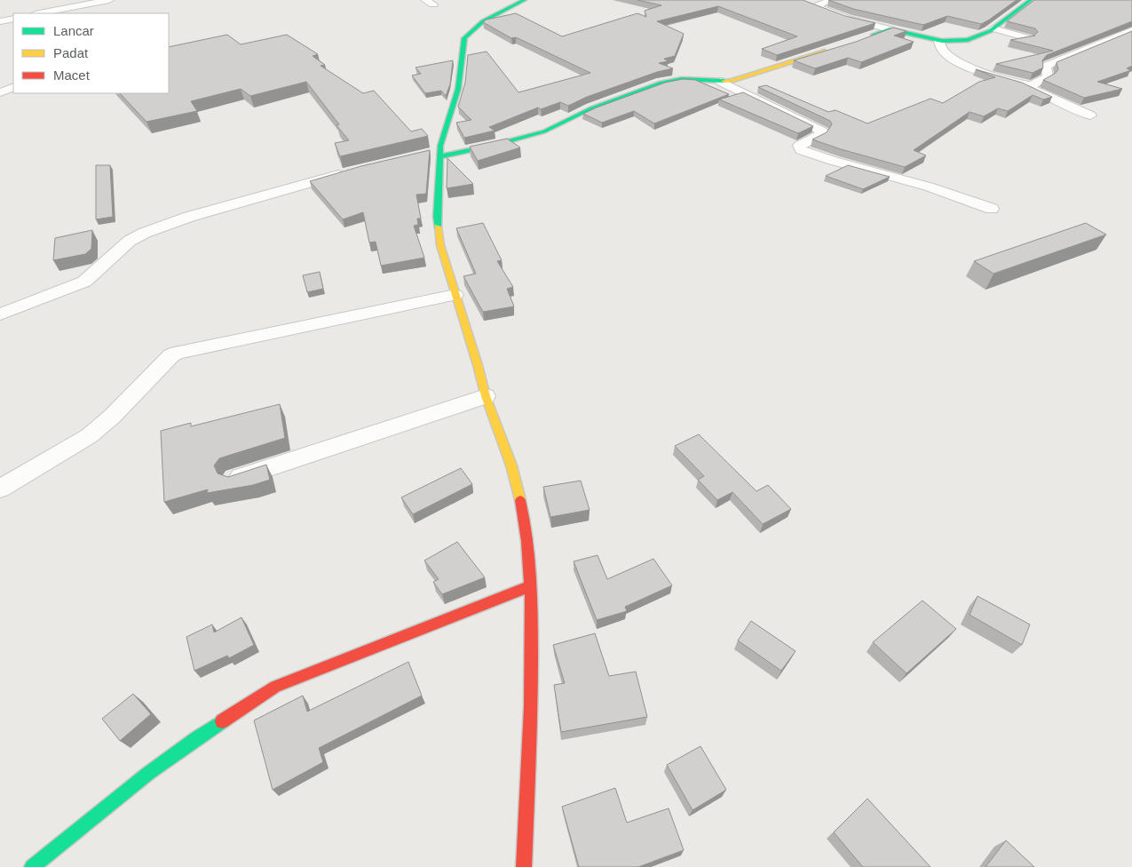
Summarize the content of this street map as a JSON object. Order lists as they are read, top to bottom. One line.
{"legend":["Lancar","Padat","Macet"]}
